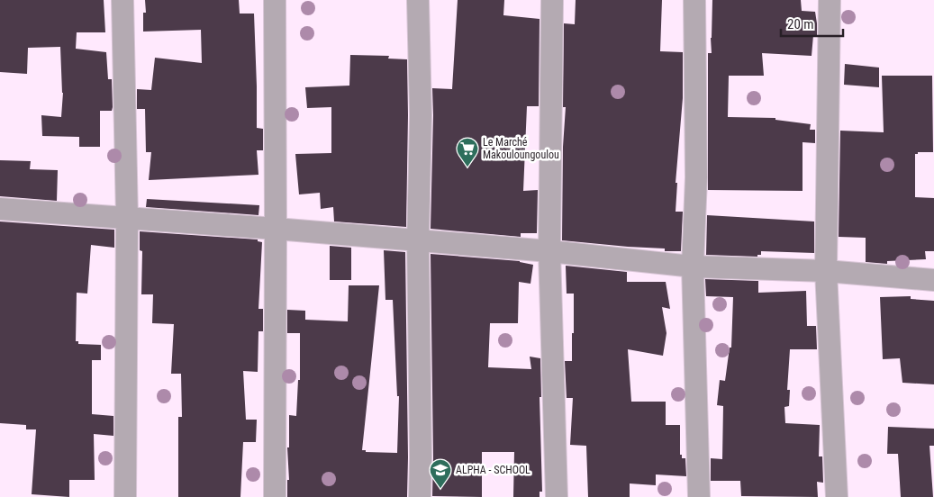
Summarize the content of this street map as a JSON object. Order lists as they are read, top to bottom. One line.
{"places":{"supermarket":["Le Marché Makouloungoulou"],"school or university":["ALPHA - SCHOOL"]},"scale_bar":"20 m"}
